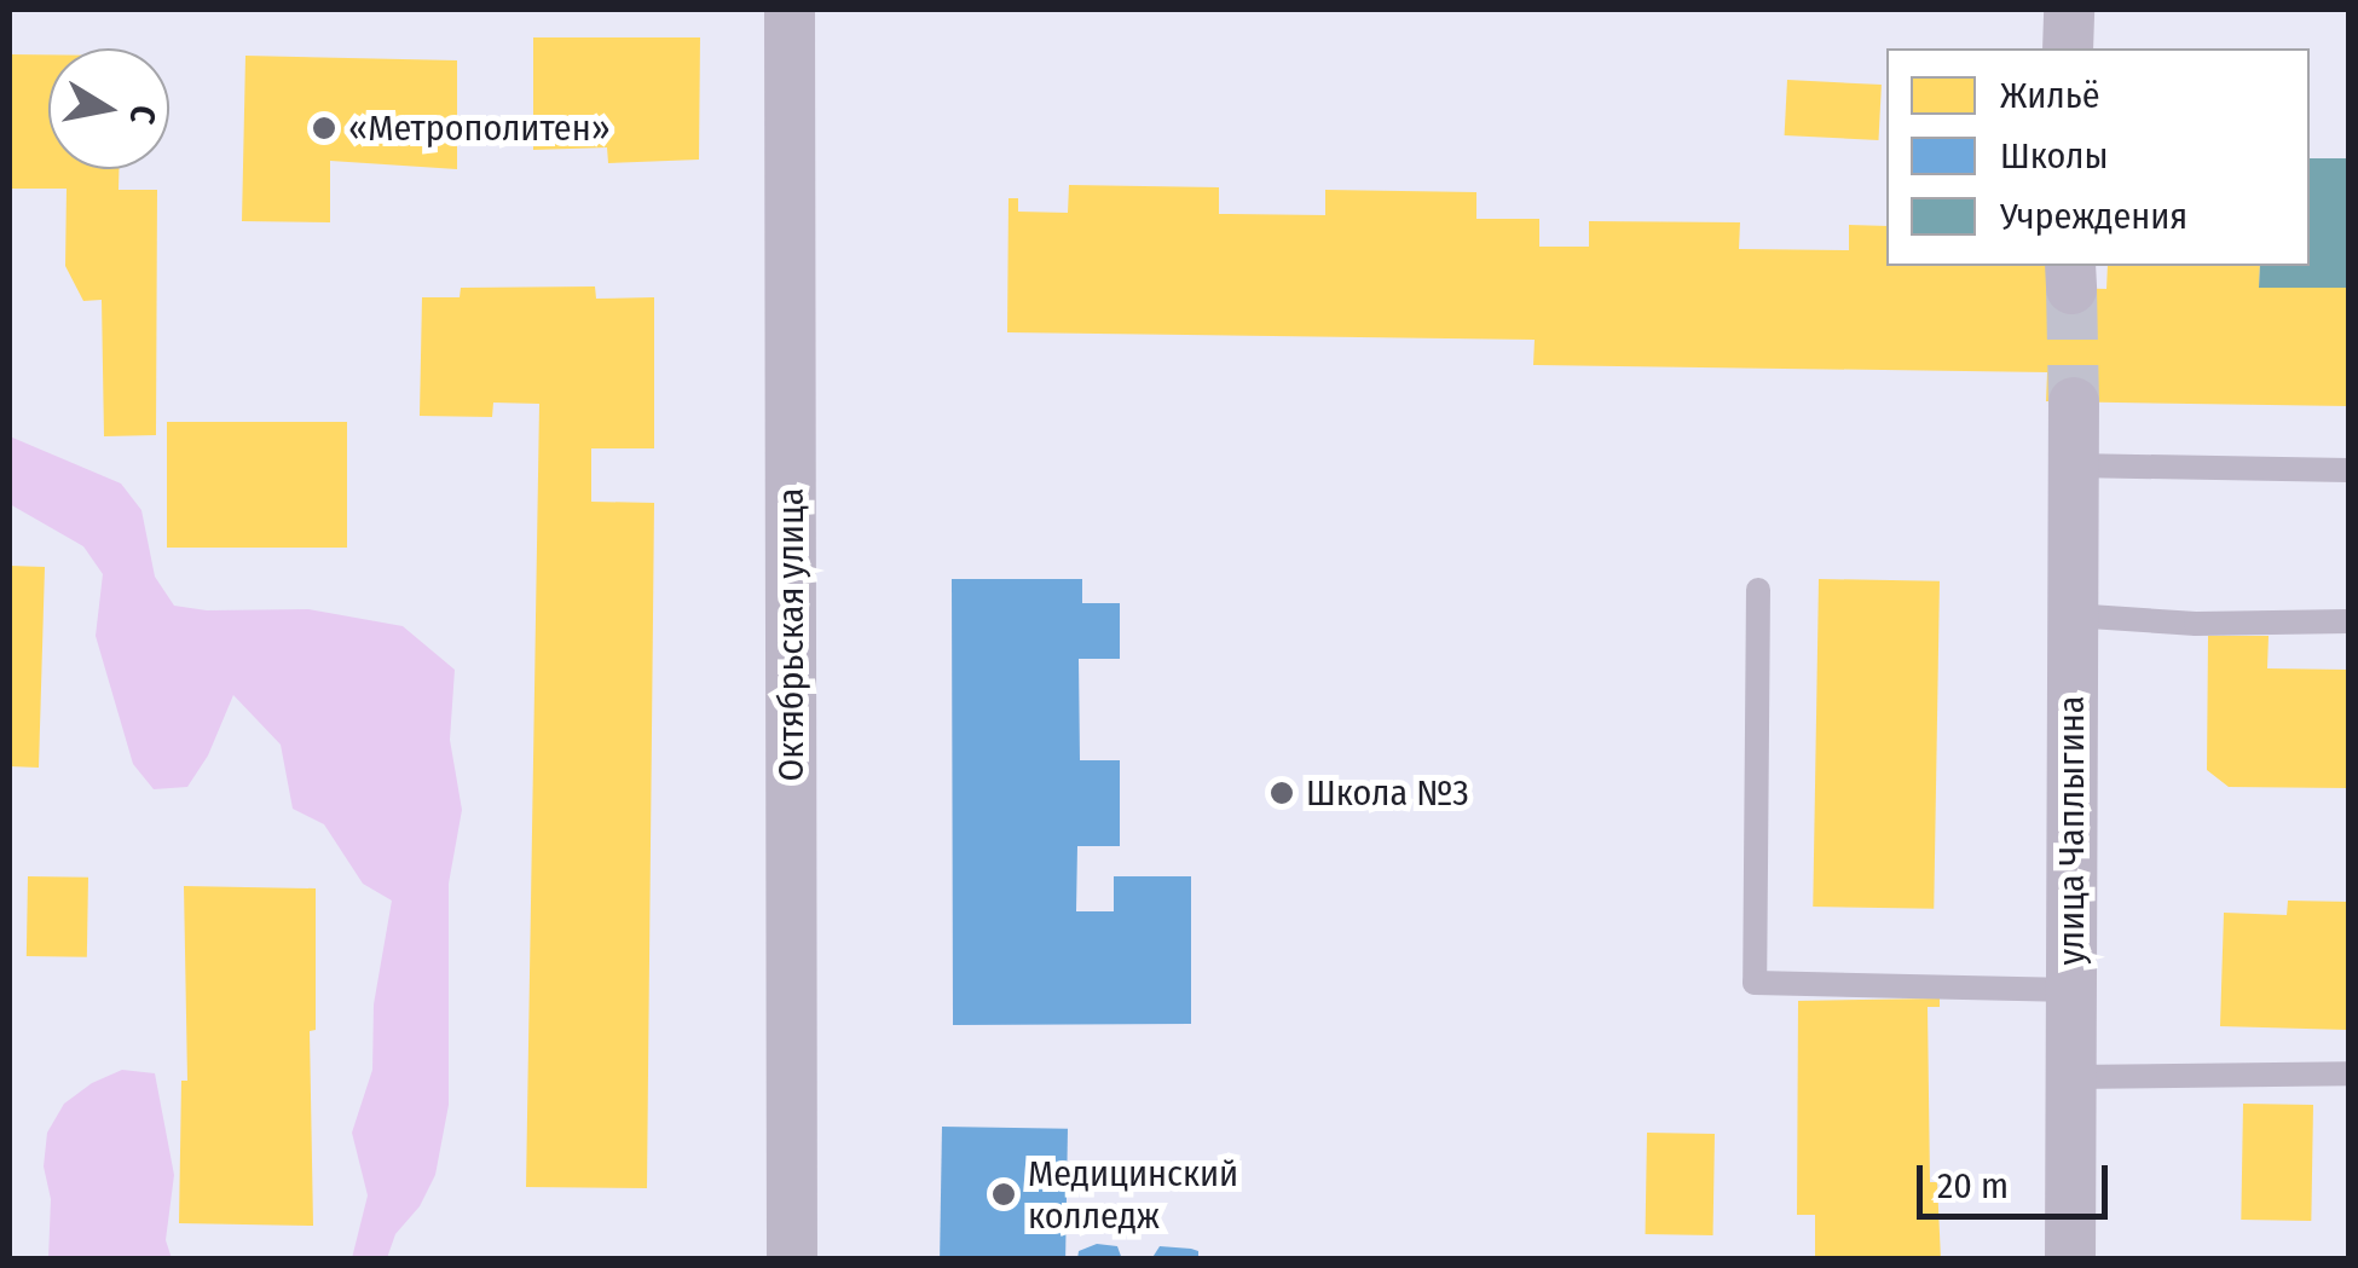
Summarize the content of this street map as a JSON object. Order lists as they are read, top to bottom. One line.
{"streets":{"street":["Октябрьская улица","улица Чаплыгина"]},"places":["«Метрополитен»","Школа №3","Медицинский колледж"],"legend":["Жильё","Школы","Учреждения"],"scale_bar":"20 m","north":"right"}
